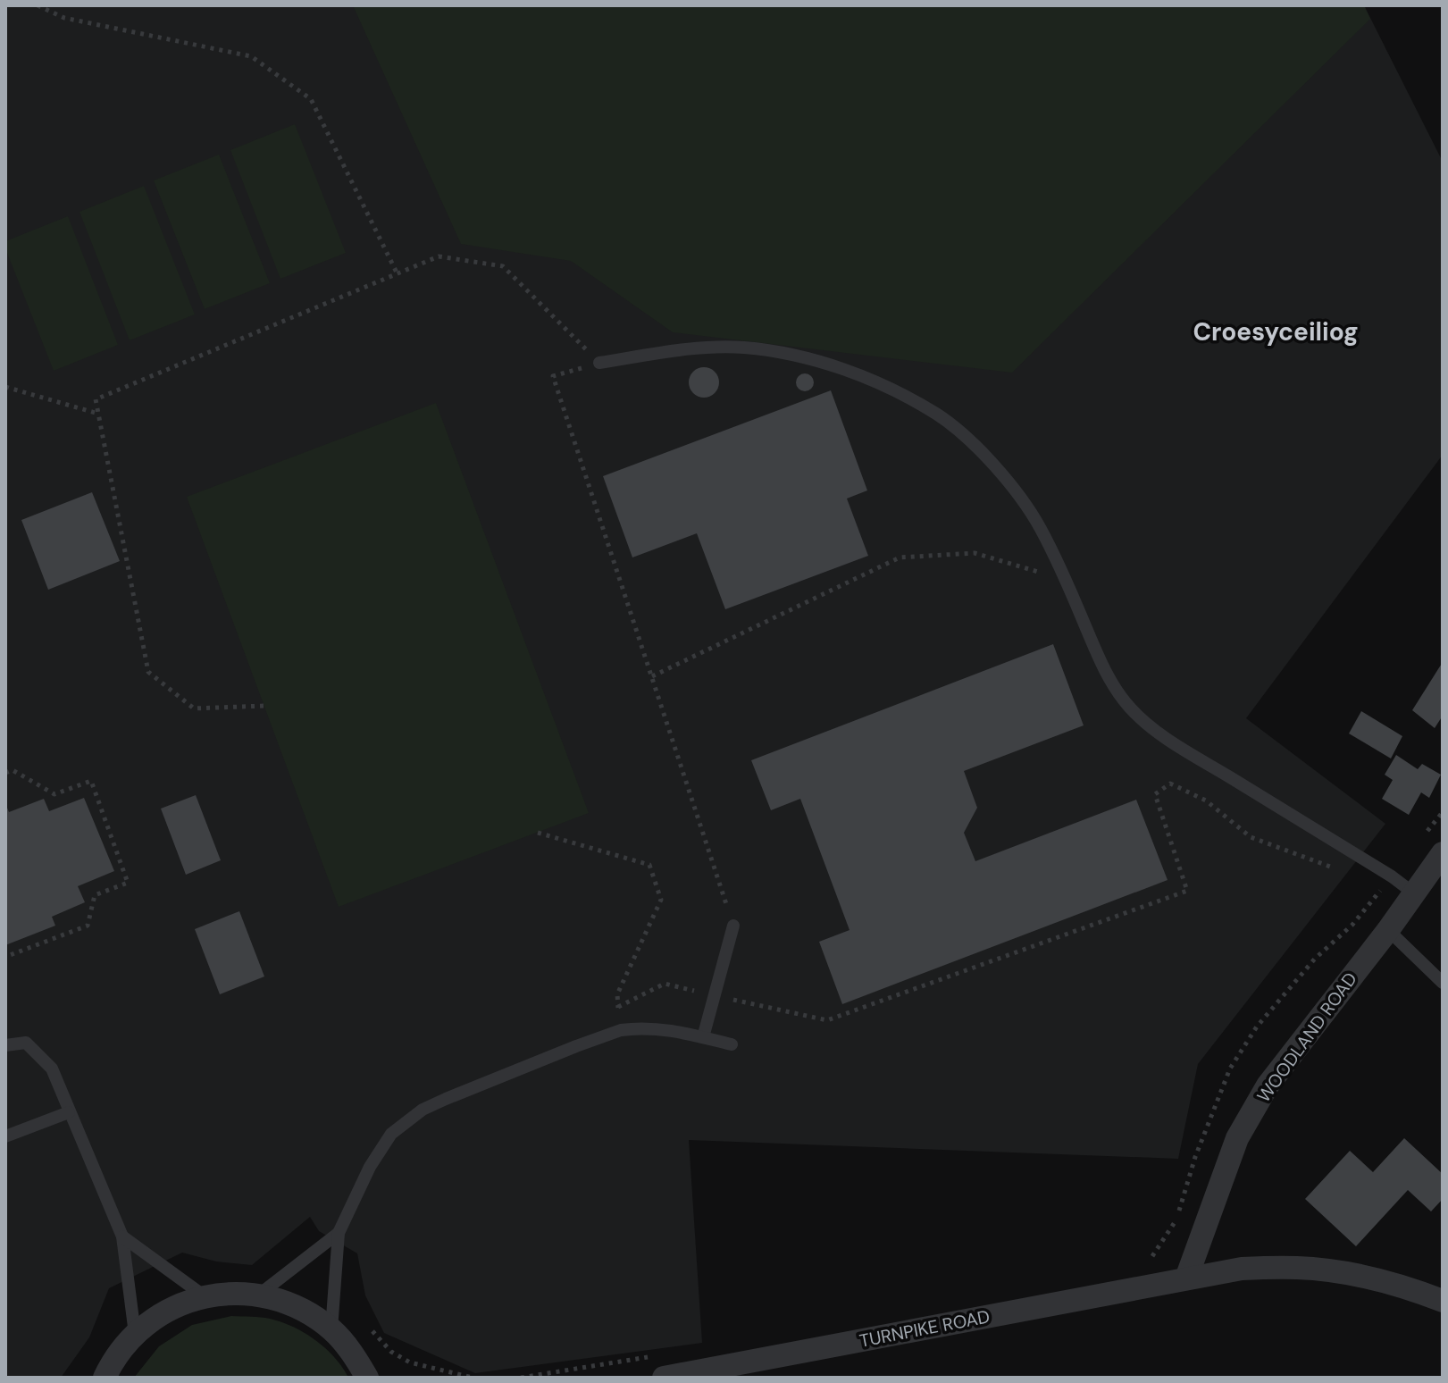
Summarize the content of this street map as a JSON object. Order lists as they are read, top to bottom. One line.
{"streets":{"street":["WOODLAND ROAD","TURNPIKE ROAD"]},"crossings":[["WOODLAND ROAD","TURNPIKE ROAD"]],"districts":["Croesyceiliog"]}
